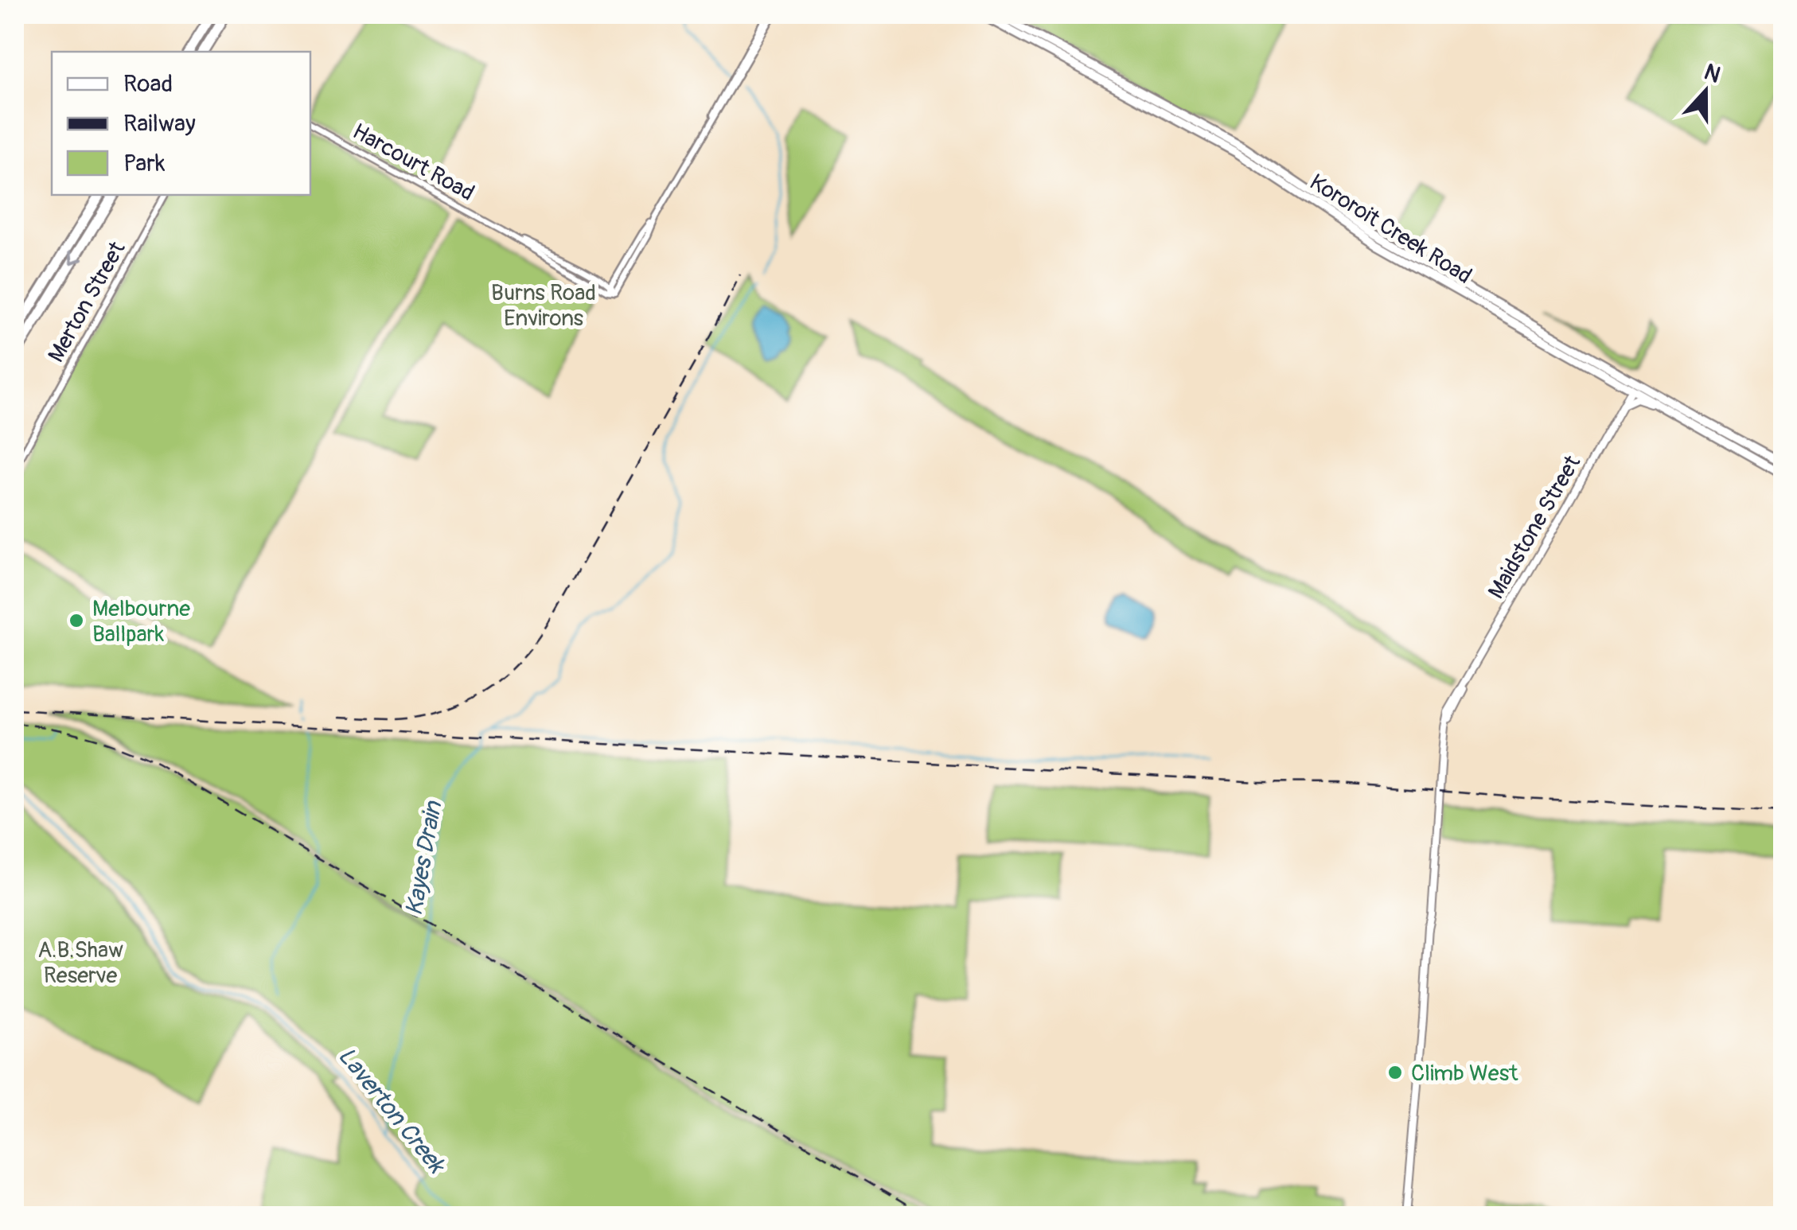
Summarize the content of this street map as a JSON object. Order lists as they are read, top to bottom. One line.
{"streets":{"main road":["Kororoit Creek Road","Maidstone Street"],"street":["Harcourt Road","Merton Street"]},"crossings":[["Kororoit Creek Road","Maidstone Street"]],"water":["Kayes Drain","Laverton Creek"],"parks":["Burns Road Environs","A.B.Shaw Reserve"],"places":["Melbourne Ballpark","Climb West"],"legend":["Road","Railway","Park"],"north":"top"}
